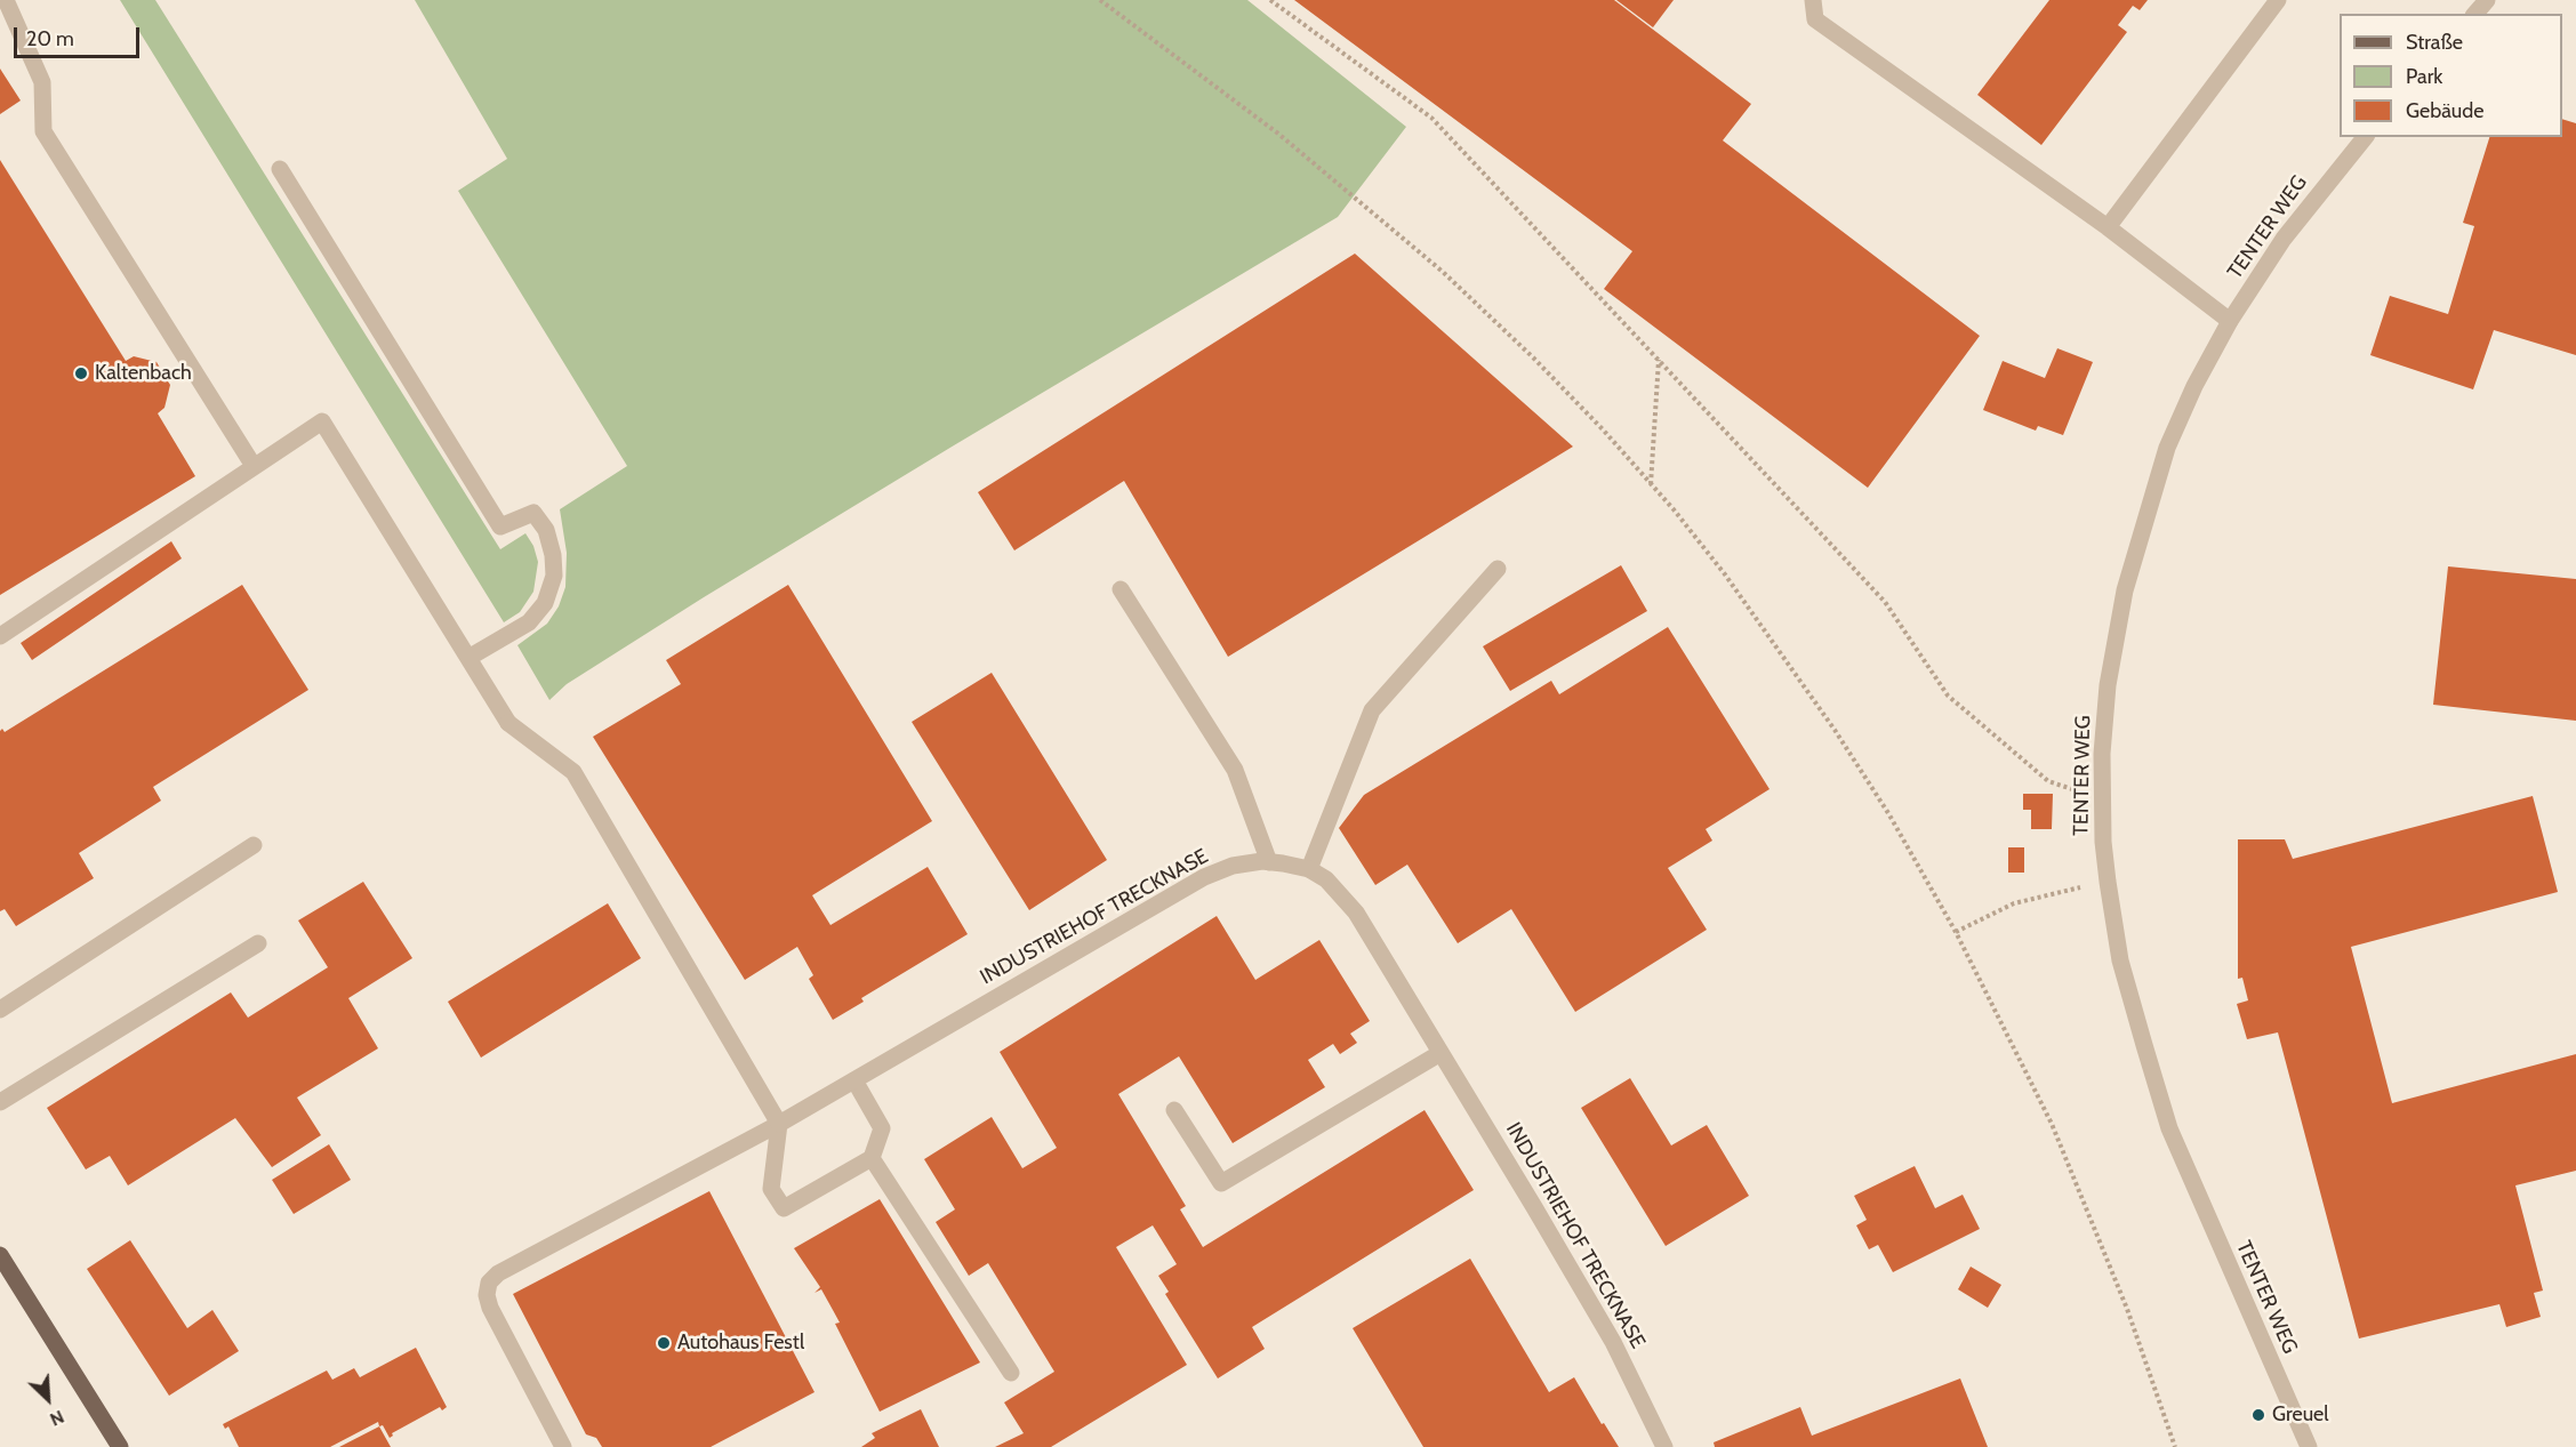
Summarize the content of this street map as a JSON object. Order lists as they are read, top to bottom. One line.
{"streets":{"street":["TENTER WEG","INDUSTRIEHOF TRECKNASE"]},"places":["Kaltenbach","Autohaus Festl","Greuel"],"legend":["Straße","Park","Gebäude"],"scale_bar":"20 m","north":"bottom right"}
